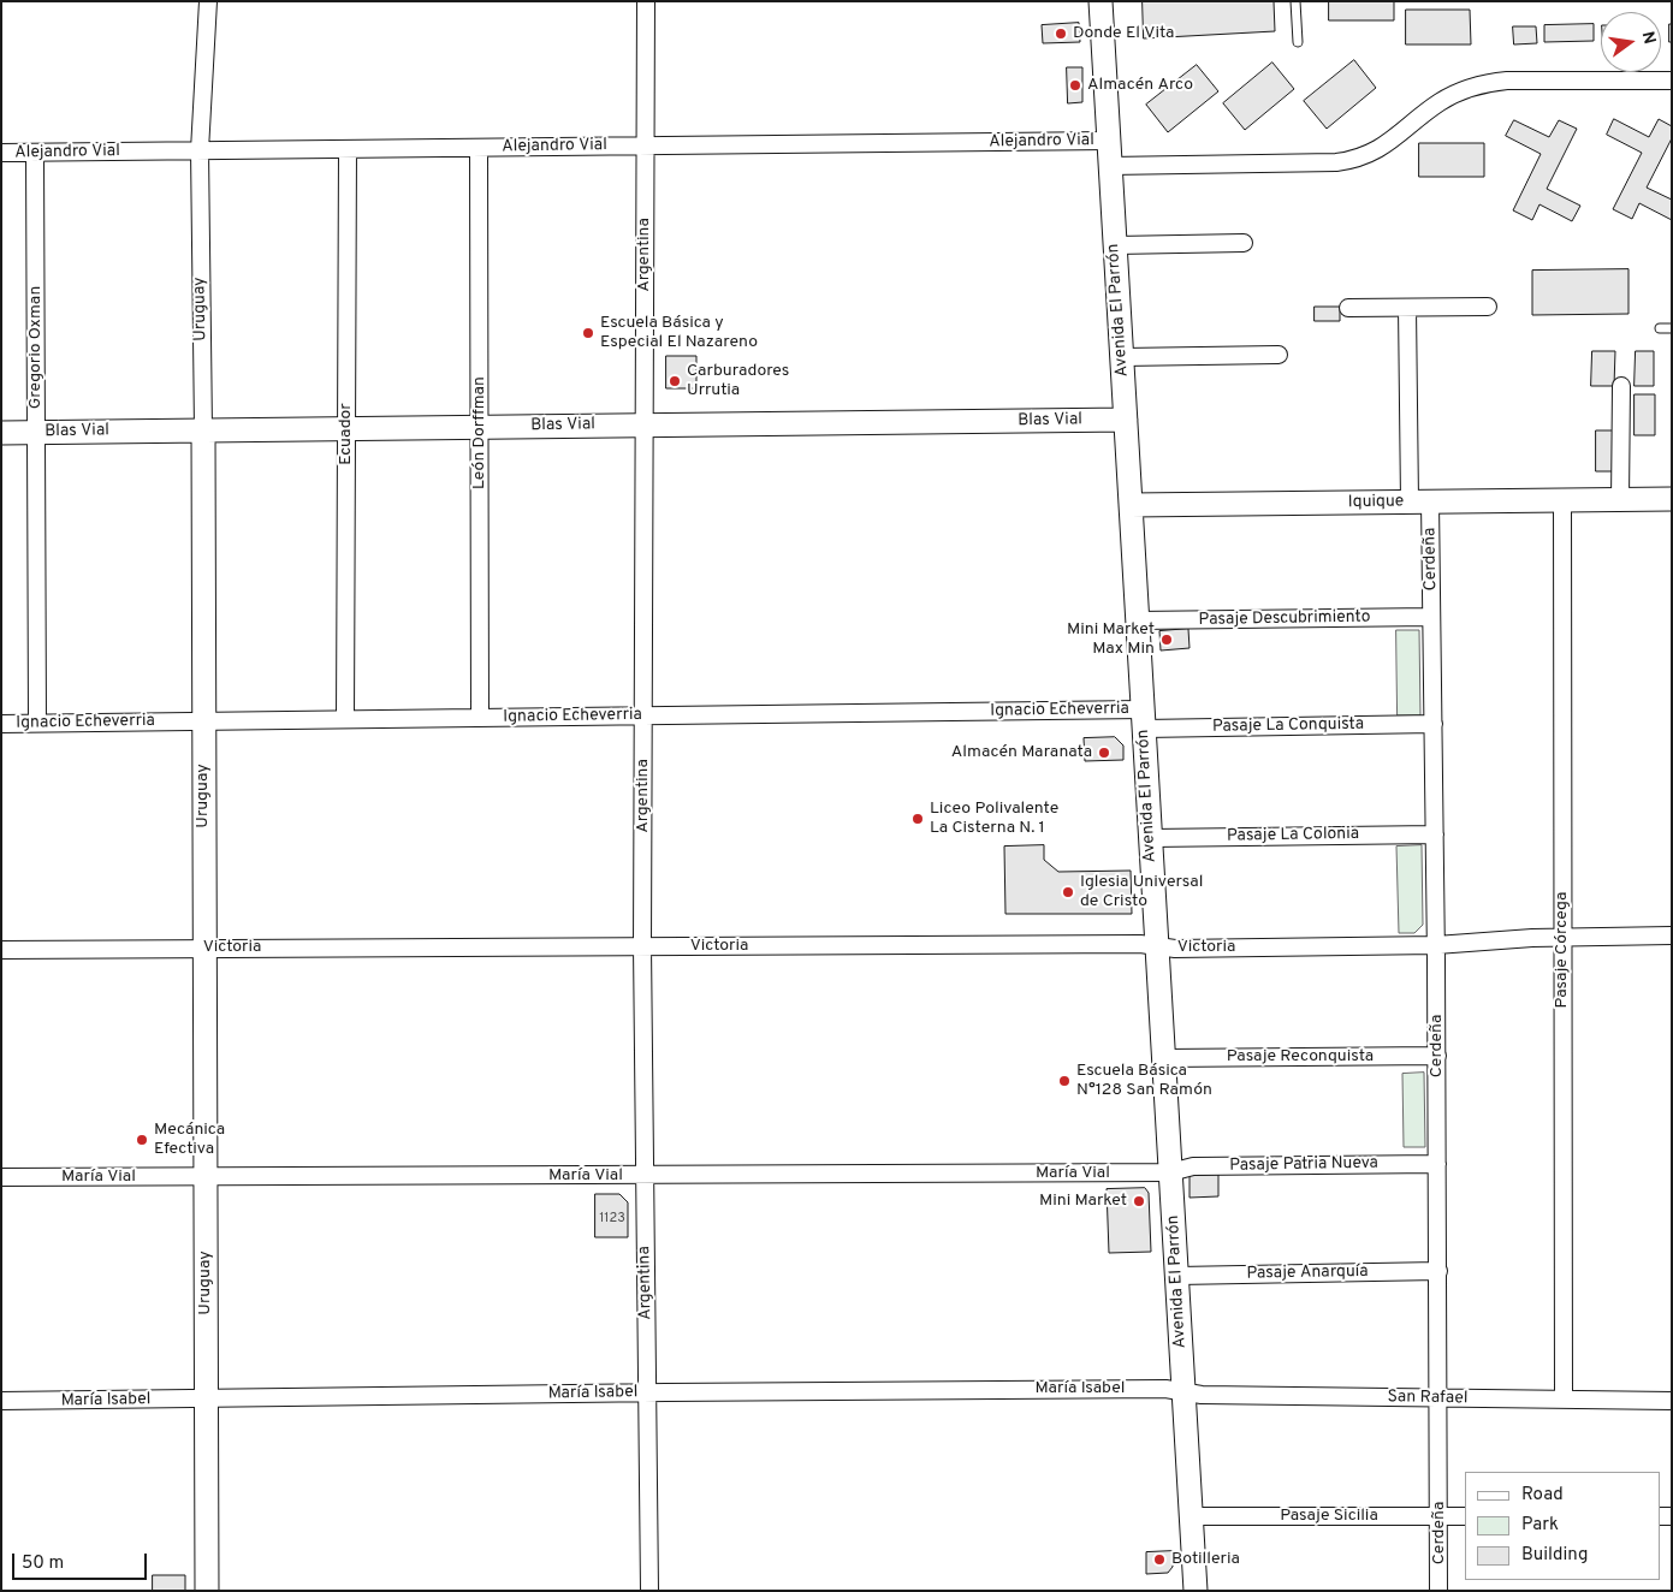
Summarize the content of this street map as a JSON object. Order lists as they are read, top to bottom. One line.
{"streets":{"street":["Alejandro Vial","Argentina","Uruguay","Avenida El Parrón","Gregorio Oxman","Blas Vial","León Dorffman","Ecuador","Iquique","Cerdeña","Pasaje Descubrimiento","Ignacio Echeverria","Pasaje La Conquista","Pasaje La Colonia","Victoria","Pasaje Córcega","Pasaje Reconquista","Pasaje Patria Nueva","María Vial","Pasaje Anarquía","María Isabel","San Rafael","Pasaje Sicilia"]},"crossings":[["Alejandro Vial","Argentina"],["Alejandro Vial","Uruguay"],["Alejandro Vial","Avenida El Parrón"],["Alejandro Vial","Gregorio Oxman"],["Alejandro Vial","León Dorffman"],["Alejandro Vial","Ecuador"],["Argentina","Blas Vial"],["Argentina","Ignacio Echeverria"],["Argentina","Victoria"],["Argentina","María Vial"],["Argentina","María Isabel"],["Uruguay","Blas Vial"],["Uruguay","Ignacio Echeverria"],["Uruguay","Victoria"],["Uruguay","María Vial"],["Uruguay","María Isabel"],["Avenida El Parrón","Blas Vial"],["Avenida El Parrón","Iquique"],["Avenida El Parrón","Pasaje Descubrimiento"],["Avenida El Parrón","Ignacio Echeverria"],["Avenida El Parrón","Pasaje La Conquista"],["Avenida El Parrón","Pasaje La Colonia"],["Avenida El Parrón","Victoria"],["Avenida El Parrón","Pasaje Reconquista"],["Avenida El Parrón","Pasaje Patria Nueva"],["Avenida El Parrón","María Vial"],["Avenida El Parrón","Pasaje Anarquía"],["Avenida El Parrón","María Isabel"],["Avenida El Parrón","San Rafael"],["Avenida El Parrón","Pasaje Sicilia"],["Gregorio Oxman","Blas Vial"],["Gregorio Oxman","Ignacio Echeverria"],["Blas Vial","León Dorffman"],["Blas Vial","Ecuador"],["León Dorffman","Ignacio Echeverria"],["Ecuador","Ignacio Echeverria"],["Iquique","Cerdeña"],["Iquique","Pasaje Córcega"],["Cerdeña","Pasaje Descubrimiento"],["Cerdeña","Pasaje La Conquista"],["Cerdeña","Pasaje La Colonia"],["Cerdeña","Victoria"],["Cerdeña","Pasaje Reconquista"],["Cerdeña","Pasaje Patria Nueva"],["Cerdeña","Pasaje Anarquía"],["Cerdeña","San Rafael"],["Cerdeña","Pasaje Sicilia"],["Ignacio Echeverria","Pasaje La Conquista"],["Victoria","Pasaje Córcega"],["Pasaje Córcega","San Rafael"],["Pasaje Patria Nueva","María Vial"],["María Isabel","San Rafael"]],"places":["Donde El Vita","Almacén Arco","Escuela Básica y Especial El Nazareno","Carburadores Urrutia","Mini Market Max Min","Almacén Maranata","Liceo Polivalente La Cisterna N. 1","Iglesia Universal de Cristo","Escuela Básica N°128 San Ramón","Mecánica Efectiva","Mini Market","Botilleria"],"house_numbers":["1123"],"legend":["Road","Park","Building"],"scale_bar":"50 m","north":"right"}
